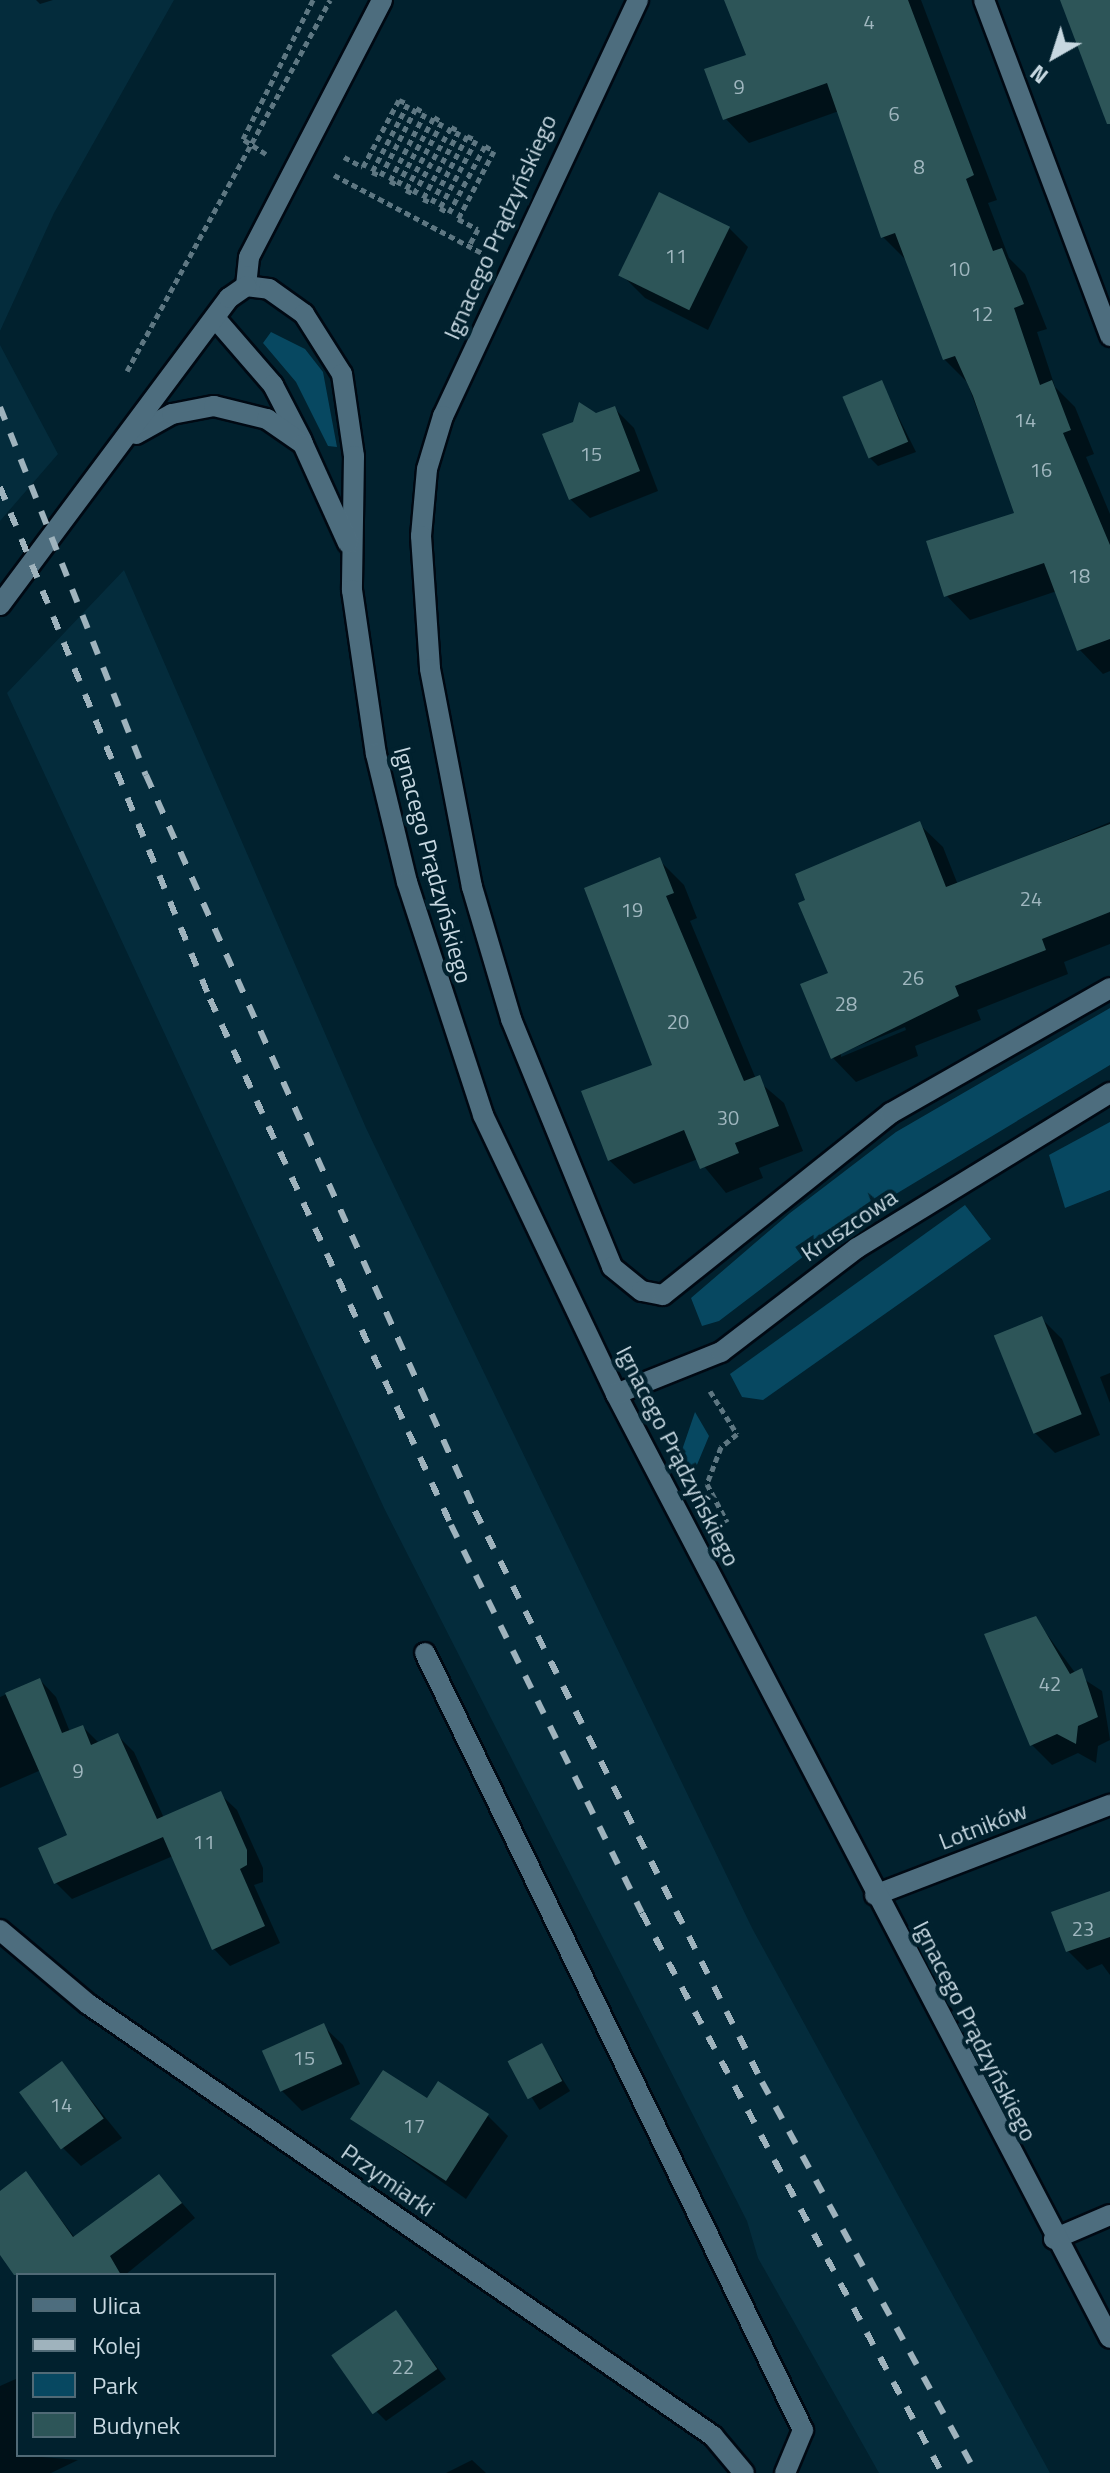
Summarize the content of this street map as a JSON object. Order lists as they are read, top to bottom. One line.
{"streets":{"street":["Ignacego Prądzyńskiego","Kruszcowa","Lotników","Przymiarki"]},"crossings":[["Ignacego Prądzyńskiego","Kruszcowa"],["Ignacego Prądzyńskiego","Lotników"]],"house_numbers":["4","9","6","8","11","10","12","14","15","16","18","24","19","26","28","20","30","42","9","11","23","15","14","17","22"],"legend":["Ulica","Kolej","Park","Budynek"],"north":"bottom left"}
